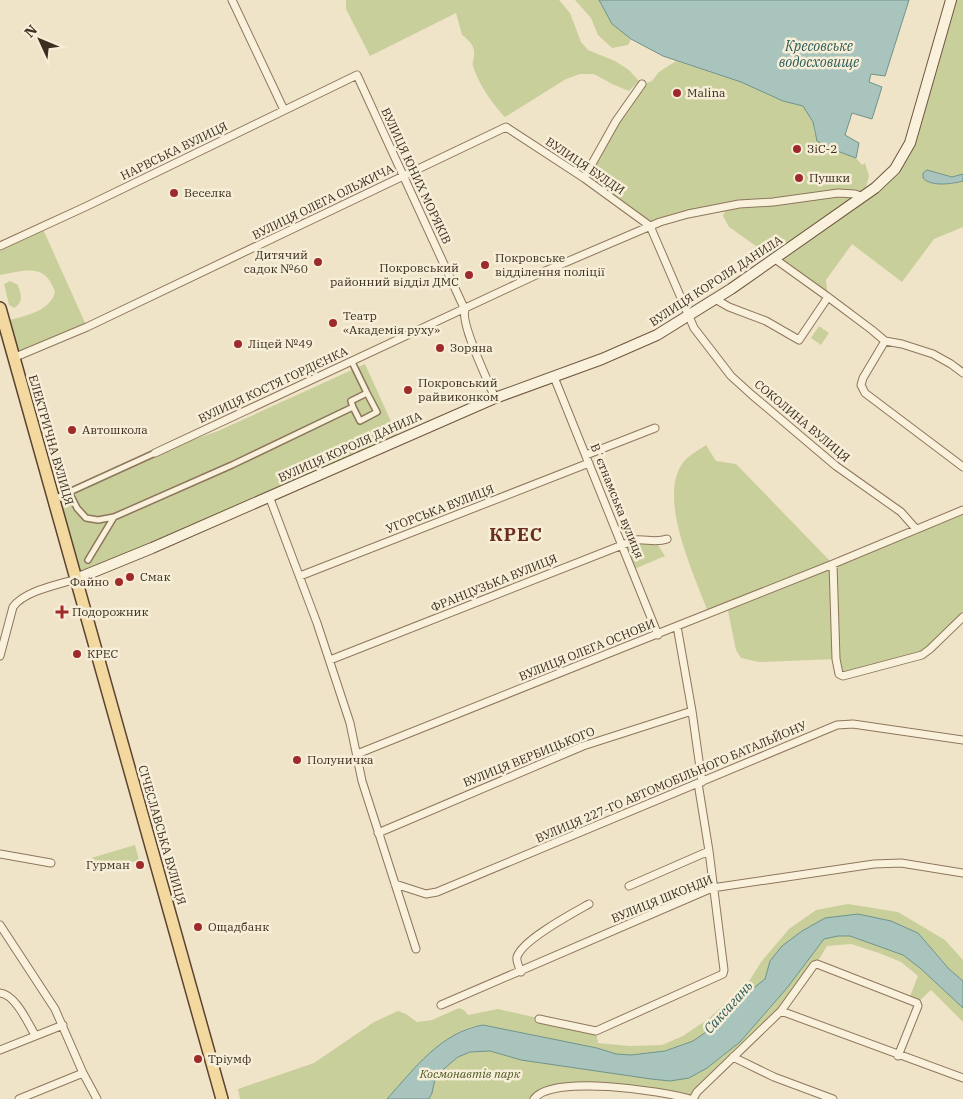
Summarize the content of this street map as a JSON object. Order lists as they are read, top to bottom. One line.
{"streets":{"main road":["ВУЛИЦЯ КОРОЛЯ ДАНИЛА","ЕЛЕКТРИЧНА ВУЛИЦЯ","СІЧЕСЛАВСЬКА ВУЛИЦЯ"],"street":["НАРВСЬКА ВУЛИЦЯ","ВУЛИЦЯ БУЛДИ","ВУЛИЦЯ ЮНИХ МОРЯКІВ","ВУЛИЦЯ ОЛЕГА ОЛЬЖИЧА","ВУЛИЦЯ КОСТЯ ГОРДІЄНКА","СОКОЛИНА ВУЛИЦЯ","Вʼєтнамська вулиця","УГОРСЬКА ВУЛИЦЯ","ФРАНЦУЗЬКА ВУЛИЦЯ","ВУЛИЦЯ ОЛЕГА ОСНОВИ","ВУЛИЦЯ ВЕРБИЦЬКОГО","ВУЛИЦЯ 227-ГО АВТОМОБІЛЬНОГО БАТАЛЬЙОНУ","ВУЛИЦЯ ШКОНДИ"]},"crossings":[["НАРВСЬКА ВУЛИЦЯ","ВУЛИЦЯ ЮНИХ МОРЯКІВ"],["ВУЛИЦЯ БУЛДИ","ВУЛИЦЯ ОЛЕГА ОЛЬЖИЧА"],["ВУЛИЦЯ БУЛДИ","ВУЛИЦЯ КОСТЯ ГОРДІЄНКА"],["ВУЛИЦЯ БУЛДИ","СОКОЛИНА ВУЛИЦЯ"],["ВУЛИЦЯ ЮНИХ МОРЯКІВ","ВУЛИЦЯ ОЛЕГА ОЛЬЖИЧА"],["ВУЛИЦЯ ЮНИХ МОРЯКІВ","ВУЛИЦЯ КОРОЛЯ ДАНИЛА"],["ВУЛИЦЯ ЮНИХ МОРЯКІВ","ВУЛИЦЯ КОСТЯ ГОРДІЄНКА"],["ВУЛИЦЯ ОЛЕГА ОЛЬЖИЧА","ЕЛЕКТРИЧНА ВУЛИЦЯ"],["ВУЛИЦЯ КОРОЛЯ ДАНИЛА","ВУЛИЦЯ КОСТЯ ГОРДІЄНКА"],["ВУЛИЦЯ КОРОЛЯ ДАНИЛА","СОКОЛИНА ВУЛИЦЯ"],["ВУЛИЦЯ КОРОЛЯ ДАНИЛА","ЕЛЕКТРИЧНА ВУЛИЦЯ"],["ВУЛИЦЯ КОРОЛЯ ДАНИЛА","Вʼєтнамська вулиця"],["ВУЛИЦЯ КОРОЛЯ ДАНИЛА","СІЧЕСЛАВСЬКА ВУЛИЦЯ"],["ВУЛИЦЯ КОСТЯ ГОРДІЄНКА","СОКОЛИНА ВУЛИЦЯ"],["ВУЛИЦЯ КОСТЯ ГОРДІЄНКА","ЕЛЕКТРИЧНА ВУЛИЦЯ"],["СОКОЛИНА ВУЛИЦЯ","ВУЛИЦЯ ОЛЕГА ОСНОВИ"],["ЕЛЕКТРИЧНА ВУЛИЦЯ","СІЧЕСЛАВСЬКА ВУЛИЦЯ"],["Вʼєтнамська вулиця","УГОРСЬКА ВУЛИЦЯ"],["Вʼєтнамська вулиця","ФРАНЦУЗЬКА ВУЛИЦЯ"],["Вʼєтнамська вулиця","ВУЛИЦЯ ОЛЕГА ОСНОВИ"]],"districts":["КРЕС"],"water":["Кресовське водосховище","Саксагань"],"parks":["Космонавтів парк"],"places":{"other":["Malina","ЗіС-2","Пушки","Веселка","Дитячий садок №60","Покровське відділення поліції","Покровський районний відділ ДМС","Театр «Академія руху»","Ліцей №49","Зоряна","Покровський райвиконком","Автошкола","Смак","Файно","КРЕС","Полуничка","Гурман","Ощадбанк","Тріумф"],"health":["Подорожник"]},"north":"top left"}
